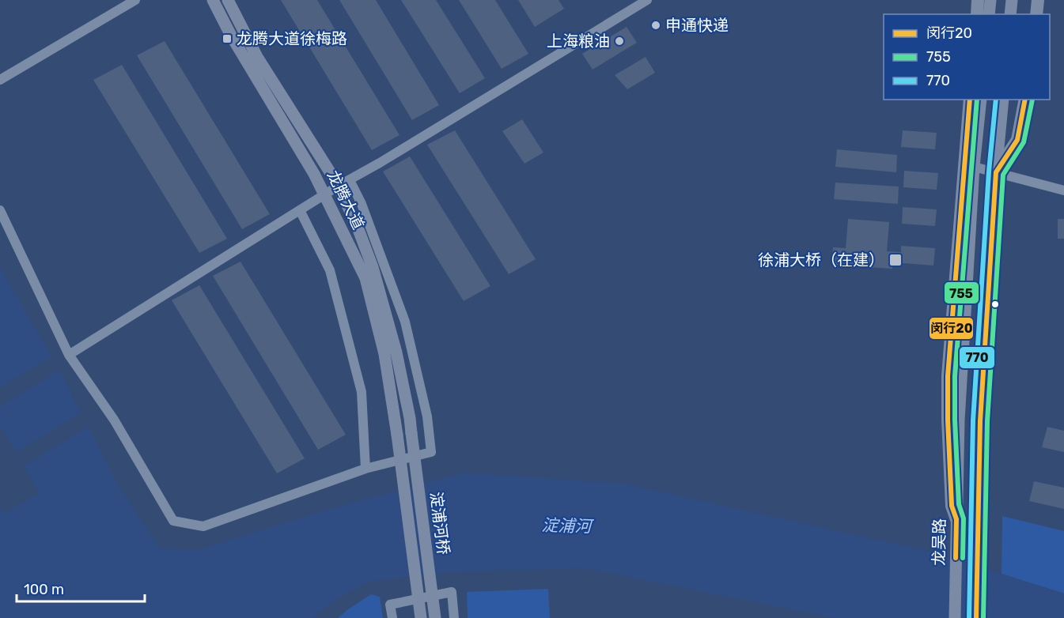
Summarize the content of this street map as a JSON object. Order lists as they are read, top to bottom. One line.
{"streets":{"main road":["龙腾大道","淀浦河桥","龙吴路"]},"crossings":[["龙腾大道","淀浦河桥"]],"water":["淀浦河"],"places":{"other":["申通快递","上海粮油"],"transit":["龙腾大道徐梅路","徐浦大桥（在建）"]},"lines":["transit line 闵行20","transit line 755","transit line 770"],"legend":["闵行20","755","770"],"scale_bar":"100 m"}
